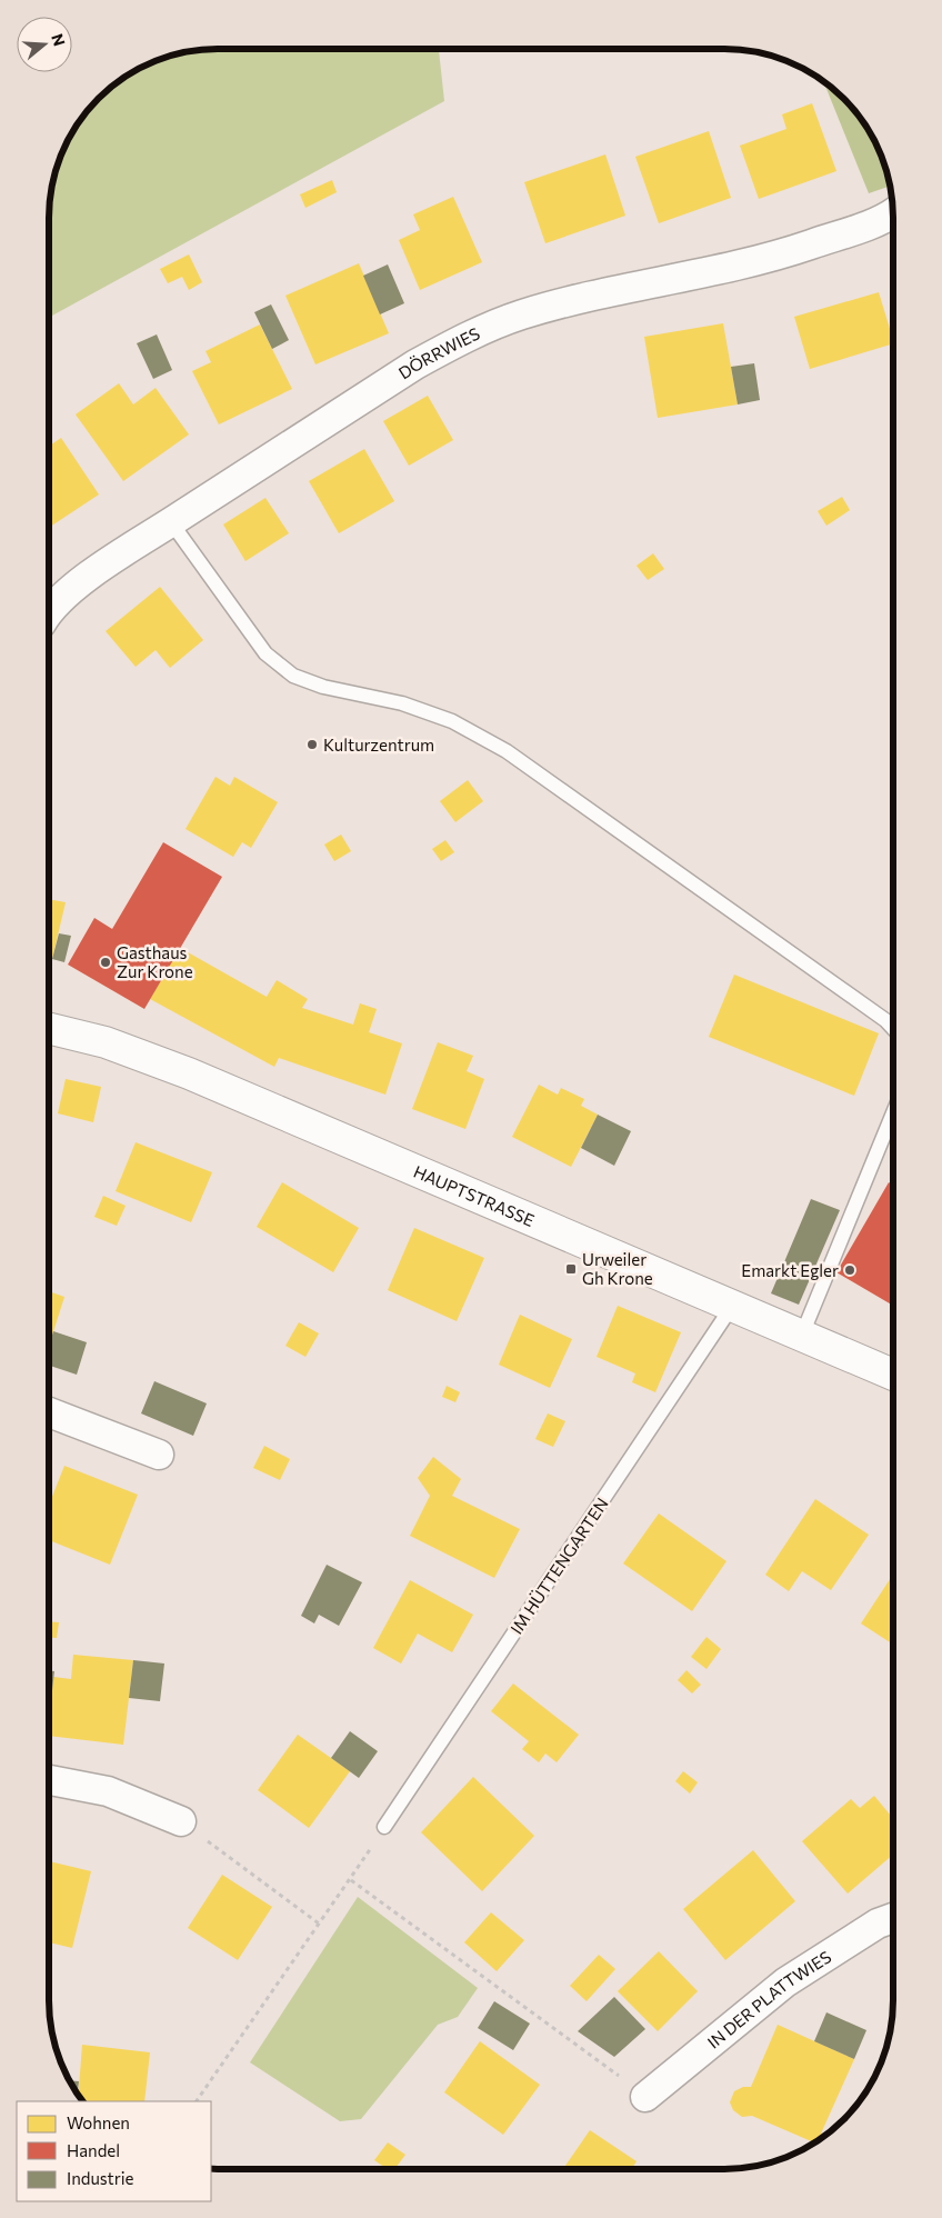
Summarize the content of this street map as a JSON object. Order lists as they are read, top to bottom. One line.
{"streets":{"main road":["HAUPTSTRASSE"],"street":["DÖRRWIES","IN DER PLATTWIES"],"lane":["IM HÜTTENGARTEN"]},"crossings":[["HAUPTSTRASSE","IM HÜTTENGARTEN"]],"places":{"other":["Kulturzentrum","Gasthaus Zur Krone","Emarkt Egler"],"transit":["Urweiler Gh Krone"]},"legend":["Wohnen","Handel","Industrie"],"north":"right"}
